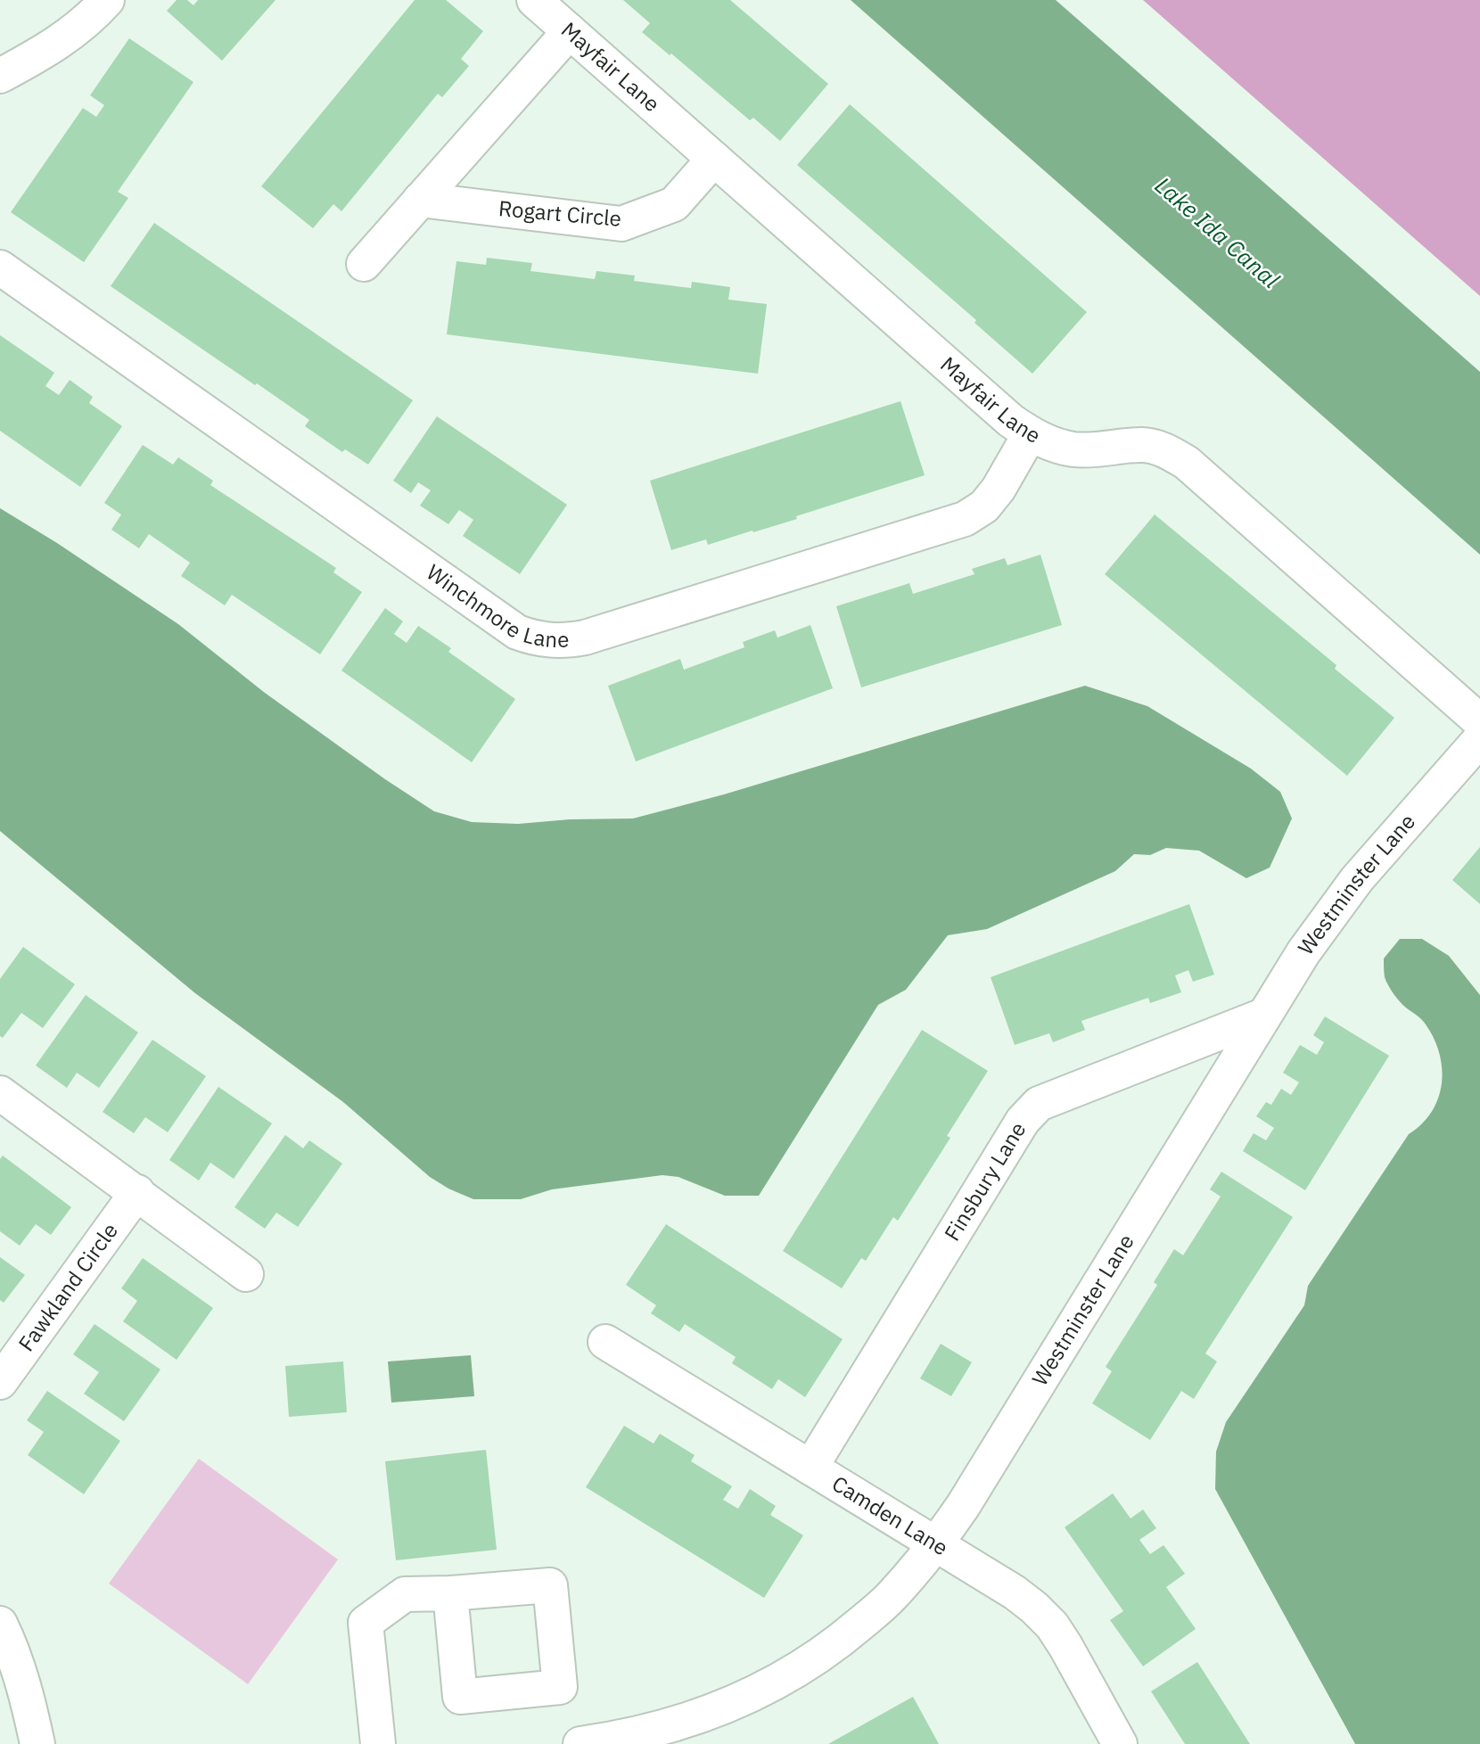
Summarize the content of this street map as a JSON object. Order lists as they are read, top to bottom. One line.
{"streets":{"street":["Mayfair Lane","Rogart Circle","Winchmore Lane","Westminster Lane","Finsbury Lane","Fawkland Circle","Camden Lane"]},"crossings":[["Mayfair Lane","Rogart Circle"],["Mayfair Lane","Winchmore Lane"],["Westminster Lane","Finsbury Lane"],["Westminster Lane","Camden Lane"],["Finsbury Lane","Camden Lane"]],"water":["Lake Ida Canal"]}
